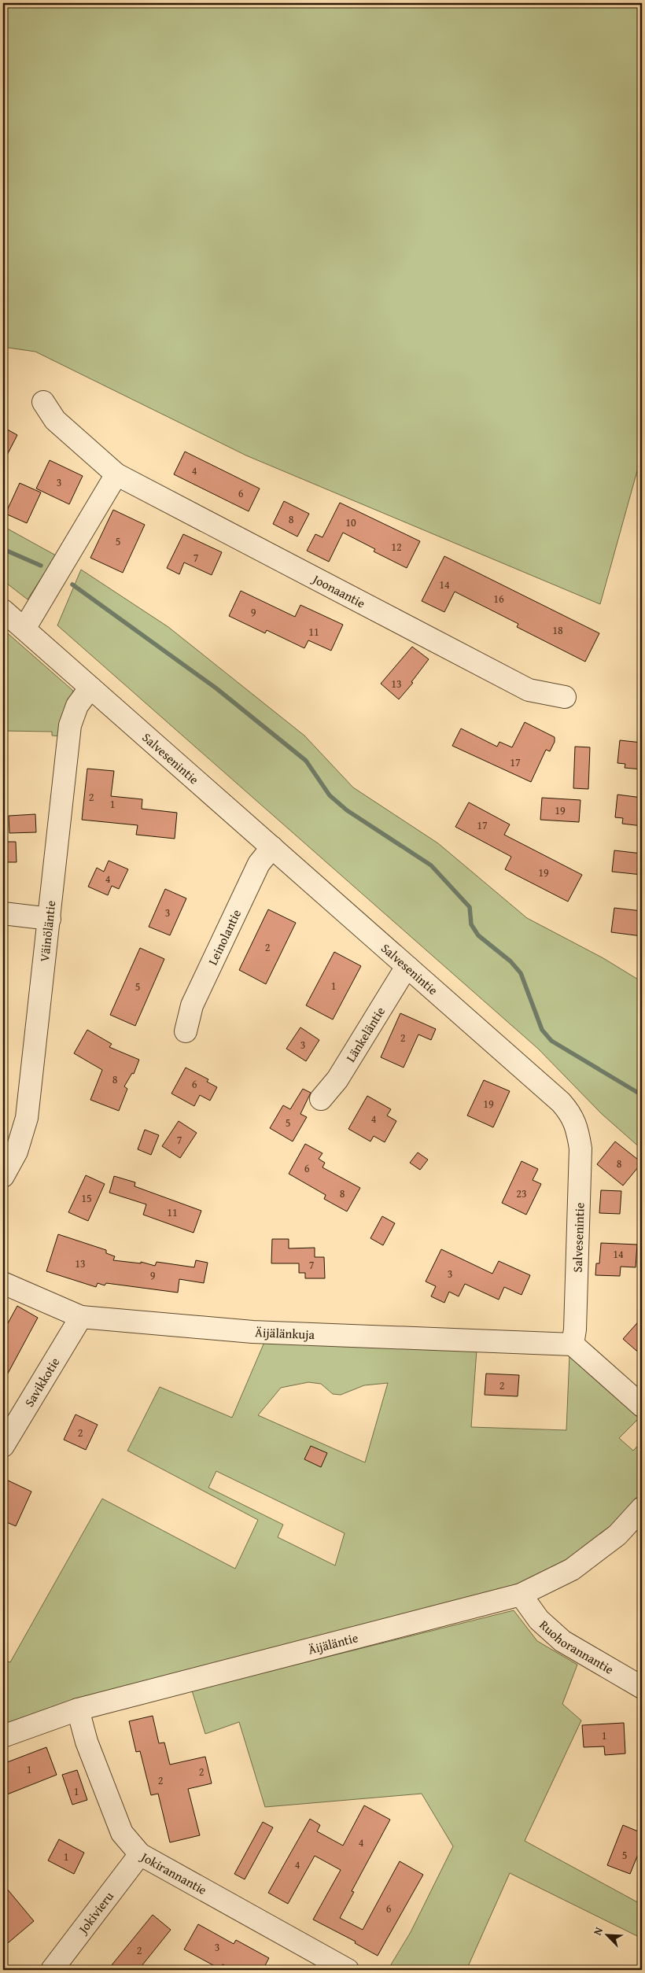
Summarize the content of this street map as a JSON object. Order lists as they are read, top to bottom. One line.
{"streets":{"street":["Joonaantie","Salvesenintie","Väinöläntie","Leinolantie","Länkeläntie","Äijälänkuja","Savikkotie","Äijäläntie","Ruohorannantie","Jokirannantie","Jokivieru"]},"crossings":[["Salvesenintie","Väinöläntie"],["Salvesenintie","Leinolantie"],["Salvesenintie","Länkeläntie"],["Salvesenintie","Äijälänkuja"],["Äijälänkuja","Savikkotie"],["Äijäläntie","Ruohorannantie"],["Äijäläntie","Jokirannantie"],["Jokirannantie","Jokivieru"]],"house_numbers":["4","3","6","8","10","5","12","7","14","16","9","18","11","13","17","2","1","19","17","19","4","3","2","1","5","2","3","8","6","19","4","5","7","8","6","8","23","15","11","14","13","7","3","9","2","2","1","1","2","2","1","4","5","1","4","6","3","2"],"north":"top left"}
